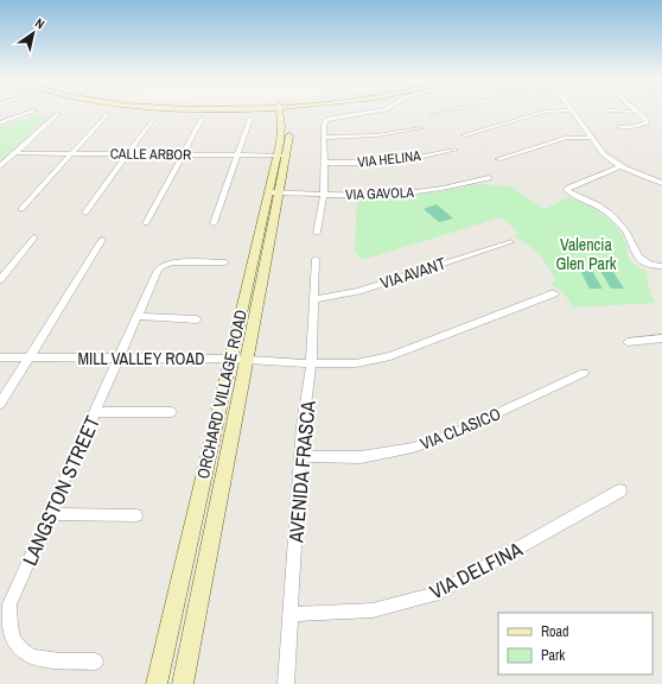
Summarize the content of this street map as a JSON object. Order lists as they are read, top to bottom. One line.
{"streets":{"main road":["ORCHARD VILLAGE ROAD"],"street":["CALLE ARBOR","VIA HELINA","VIA GAVOLA","VIA AVANT","MILL VALLEY ROAD","VIA CLASICO","AVENIDA FRASCA","LANGSTON STREET","VIA DELFINA"]},"crossings":[["CALLE ARBOR","ORCHARD VILLAGE ROAD"],["VIA GAVOLA","ORCHARD VILLAGE ROAD"],["VIA AVANT","AVENIDA FRASCA"],["MILL VALLEY ROAD","ORCHARD VILLAGE ROAD"],["MILL VALLEY ROAD","AVENIDA FRASCA"],["MILL VALLEY ROAD","LANGSTON STREET"],["VIA CLASICO","AVENIDA FRASCA"],["AVENIDA FRASCA","VIA DELFINA"]],"parks":["Valencia Glen Park"],"legend":["Road","Park"],"north":"top right"}
